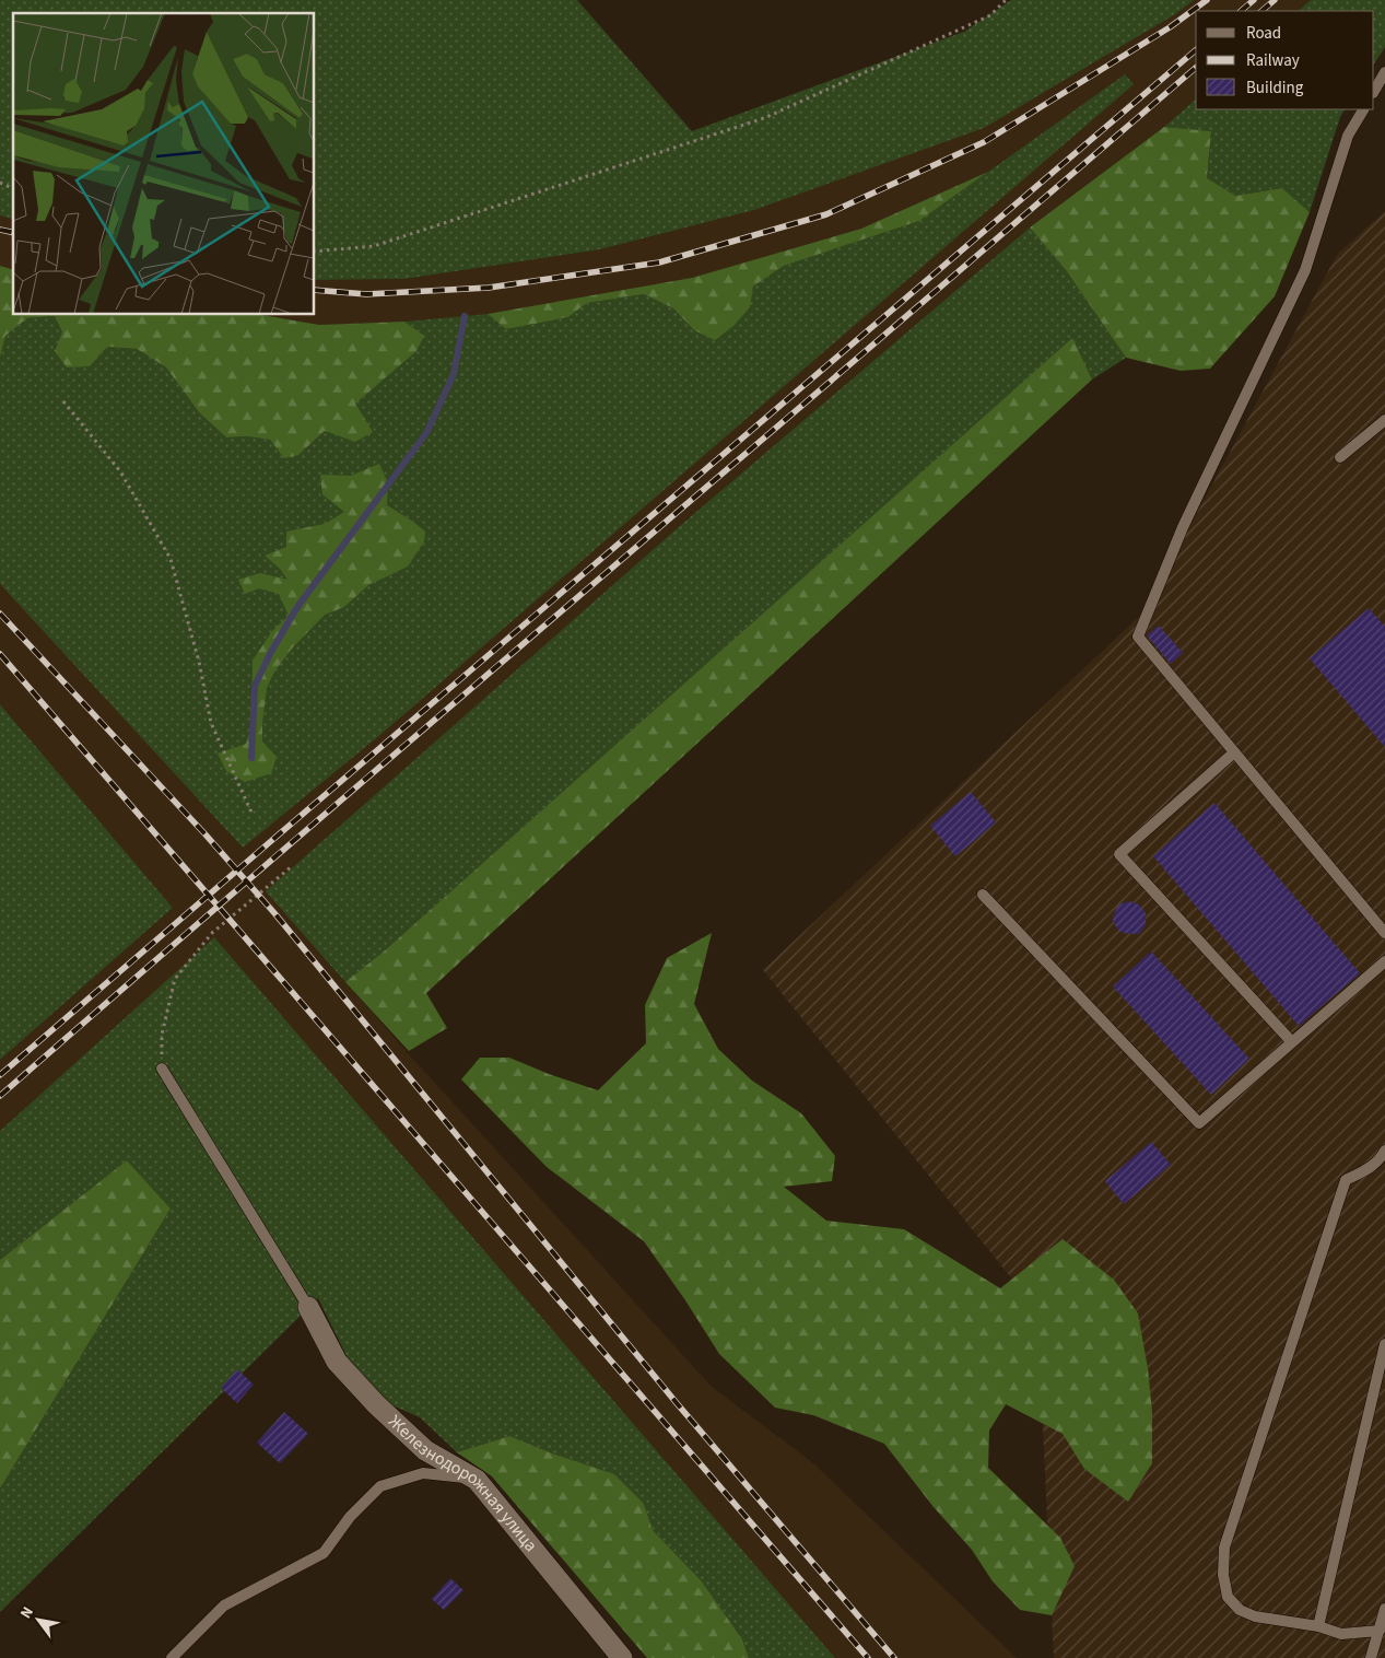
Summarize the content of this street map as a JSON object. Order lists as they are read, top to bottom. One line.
{"streets":{"street":["Железнодорожная улица"]},"legend":["Road","Railway","Building"],"north":"top left"}
